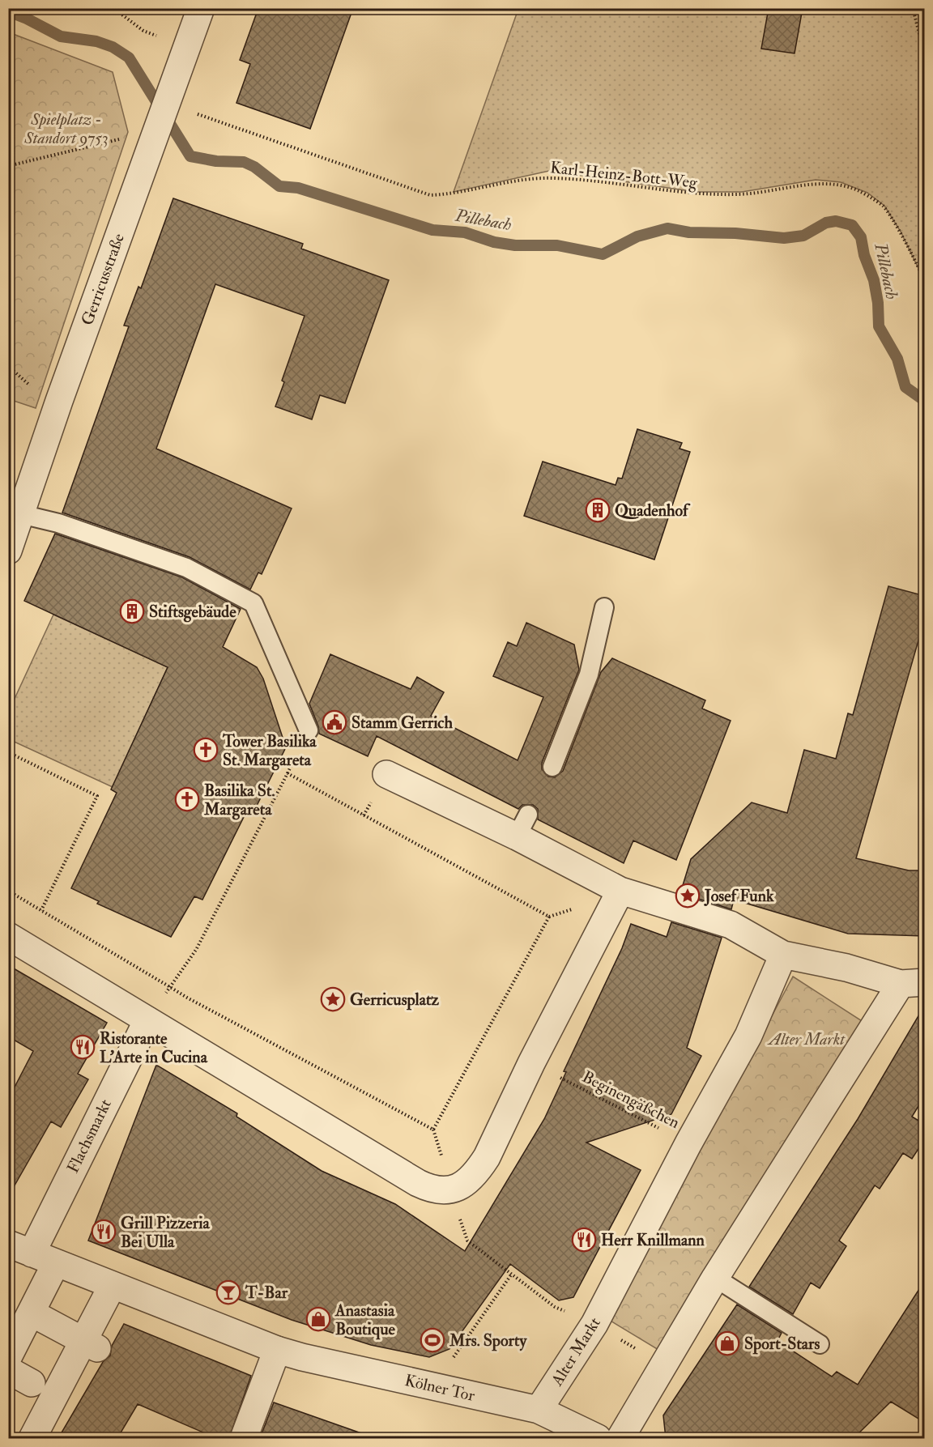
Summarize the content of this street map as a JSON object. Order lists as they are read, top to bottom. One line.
{"streets":{"street":["Gerricusstraße","Flachsmarkt","Alter Markt","Kölner Tor"],"path":["Karl-Heinz-Bott-Weg","Beginengäßchen"]},"crossings":[["Karl-Heinz-Bott-Weg","Gerricusstraße"],["Beginengäßchen","Alter Markt"],["Flachsmarkt","Kölner Tor"],["Alter Markt","Kölner Tor"]],"water":["Pillebach"],"parks":["Spielplatz - Standort 9753","Alter Markt"],"places":{"building":["Quadenhof","Stiftsgebäude"],"public building":["Stamm Gerrich"],"church":["Tower Basilika St. Margareta","Basilika St. Margareta"],"place":["Josef Funk","Gerricusplatz"],"restaurant":["Ristorante L'Arte in Cucina","Grill Pizzeria Bei Ulla","Herr Knillmann"],"bar":["T-Bar"],"shop":["Anastasia Boutique","Sport-Stars"],"sports":["Mrs. Sporty"]}}
